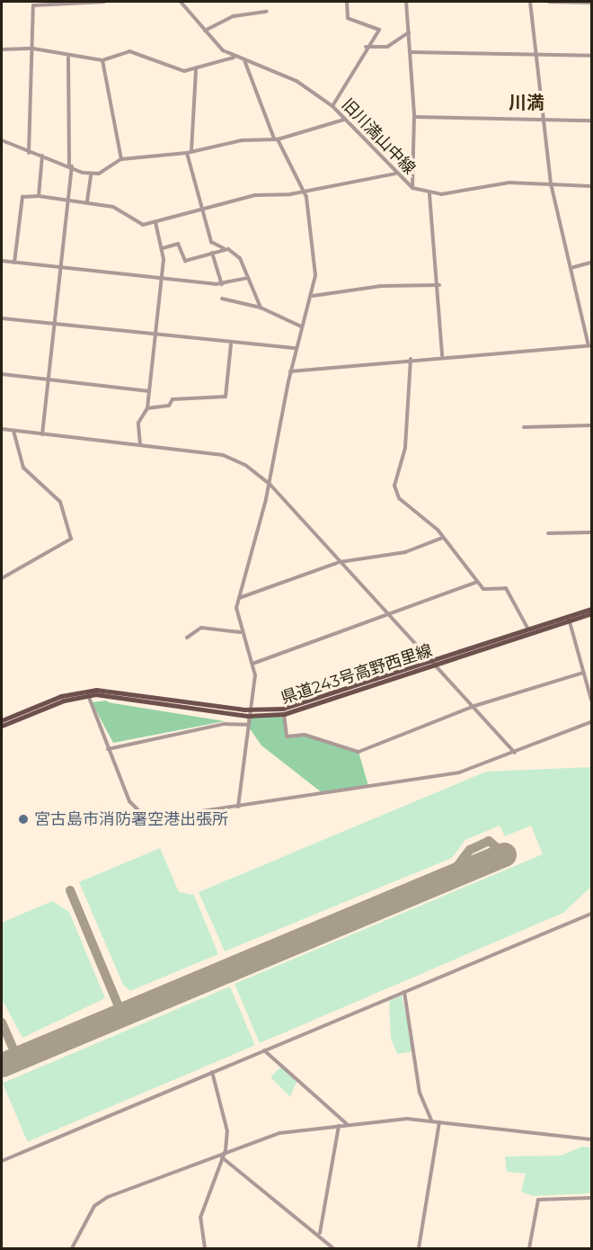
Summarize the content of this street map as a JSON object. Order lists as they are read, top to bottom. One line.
{"streets":{"main road":["県道243号高野西里線"],"street":["旧川満山中線"]},"districts":["川満"],"places":["宮古島市消防署空港出張所"]}
